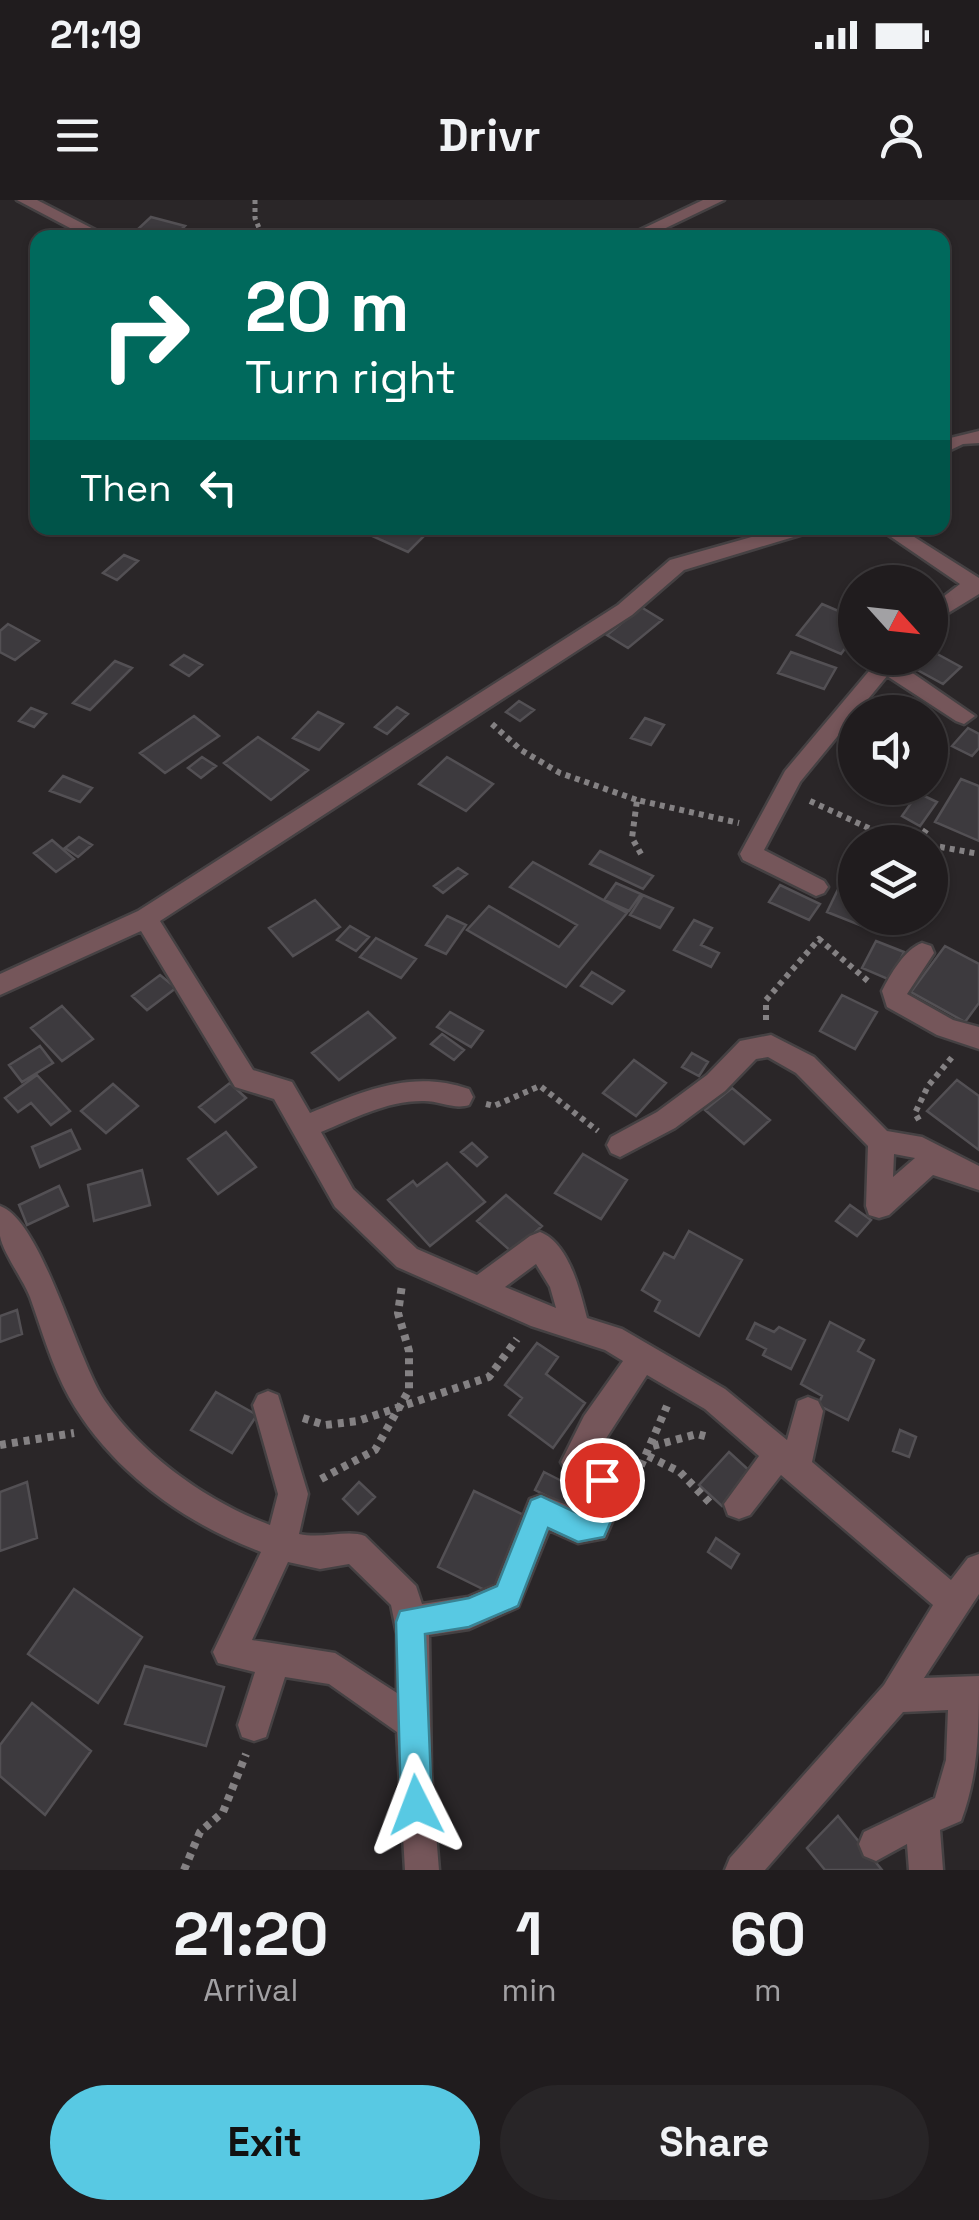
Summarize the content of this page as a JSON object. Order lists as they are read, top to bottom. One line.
{"north":"bottom right","page":{"status":"21:19","header":"Drivr","turn":["20 m","Turn right"],"then":"Then","eta":["21:20","Arrival","1","min","60","m"],"buttons":["Exit","Share"]}}
